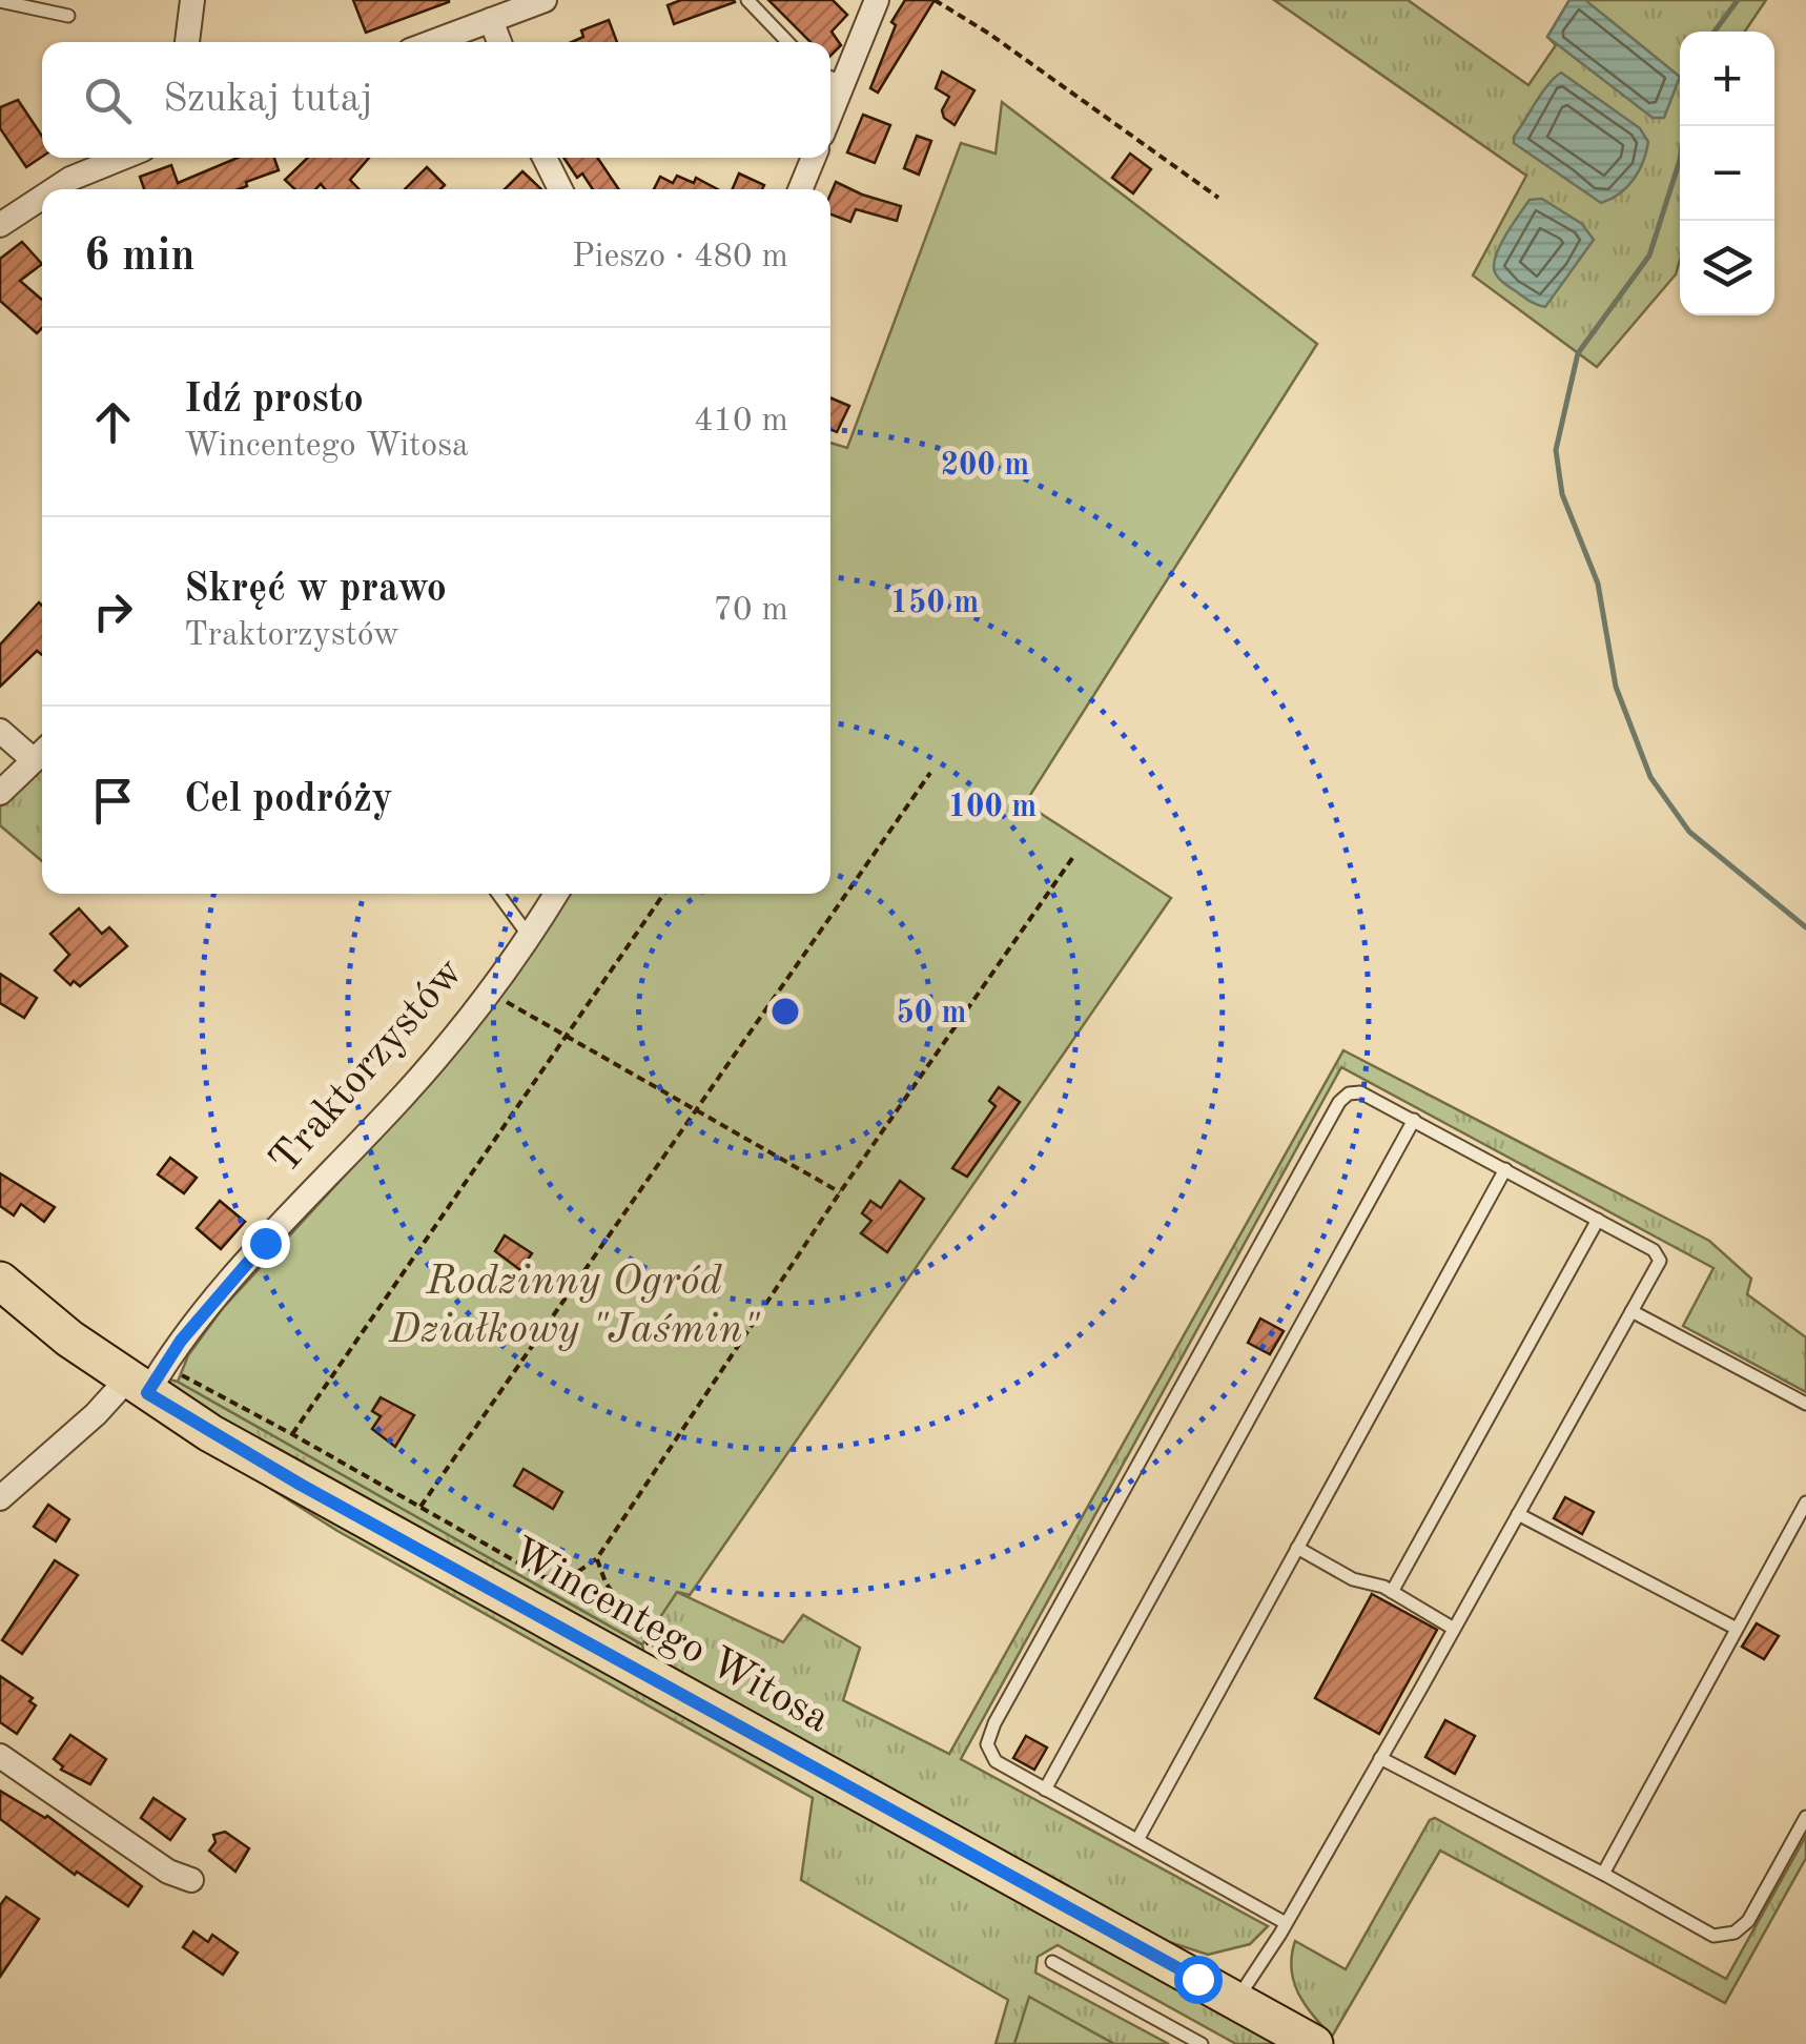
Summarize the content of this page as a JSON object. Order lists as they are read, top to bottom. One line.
{"streets":{"main road":["Wincentego Witosa"],"street":["Traktorzystów"]},"crossings":[["Traktorzystów","Wincentego Witosa"]],"parks":["Rodzinny Ogród Działkowy \"Jaśmin\""],"page":{"map_buttons":["+","−"],"search":"Szukaj tutaj","heading":["6 min","Pieszo · 480 m"],"list":[["Idź prosto","Wincentego Witosa","410 m"],["Skręć w prawo","Traktorzystów","70 m"],"Cel podróży"]},"rings":["200 m","150 m","100 m","50 m"]}
